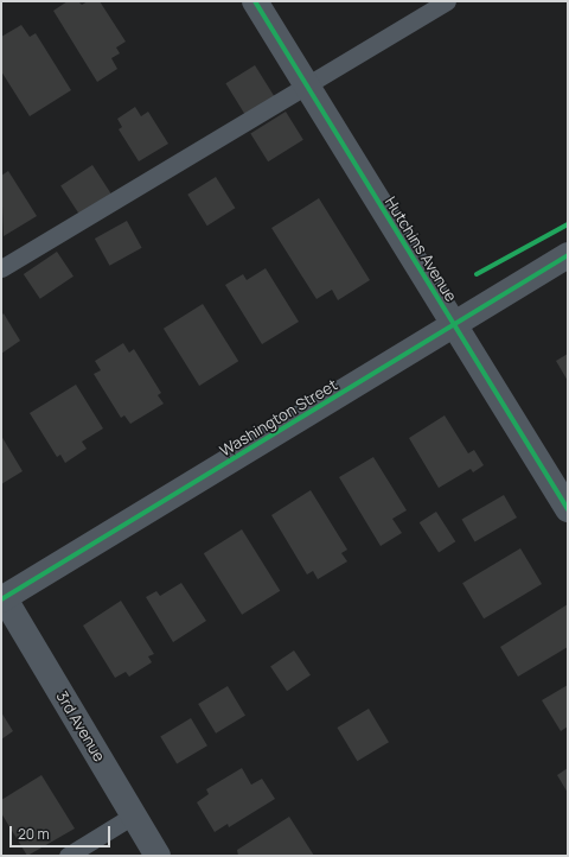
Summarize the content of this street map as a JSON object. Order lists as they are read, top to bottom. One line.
{"streets":{"street":["Hutchins Avenue","Washington Street","3rd Avenue"]},"crossings":[["Hutchins Avenue","Washington Street"],["Washington Street","3rd Avenue"]],"scale_bar":"20 m"}
